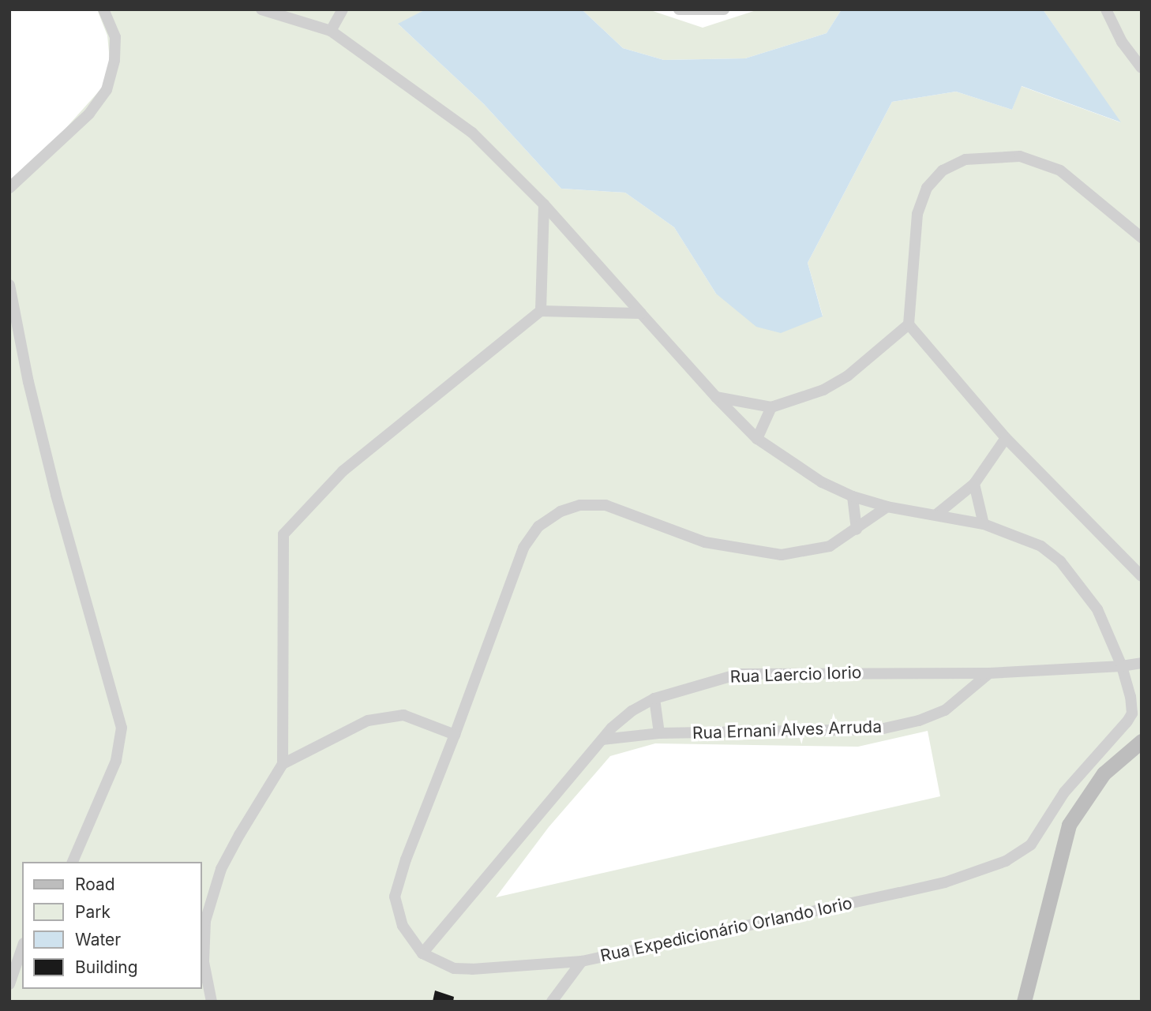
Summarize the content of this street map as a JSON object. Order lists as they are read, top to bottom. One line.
{"streets":{"street":["Rua Laercio Iorio","Rua Ernani Alves Arruda","Rua Expedicionário Orlando Iorio"]},"crossings":[["Rua Laercio Iorio","Rua Ernani Alves Arruda"],["Rua Laercio Iorio","Rua Expedicionário Orlando Iorio"]],"legend":["Road","Park","Water","Building"]}
